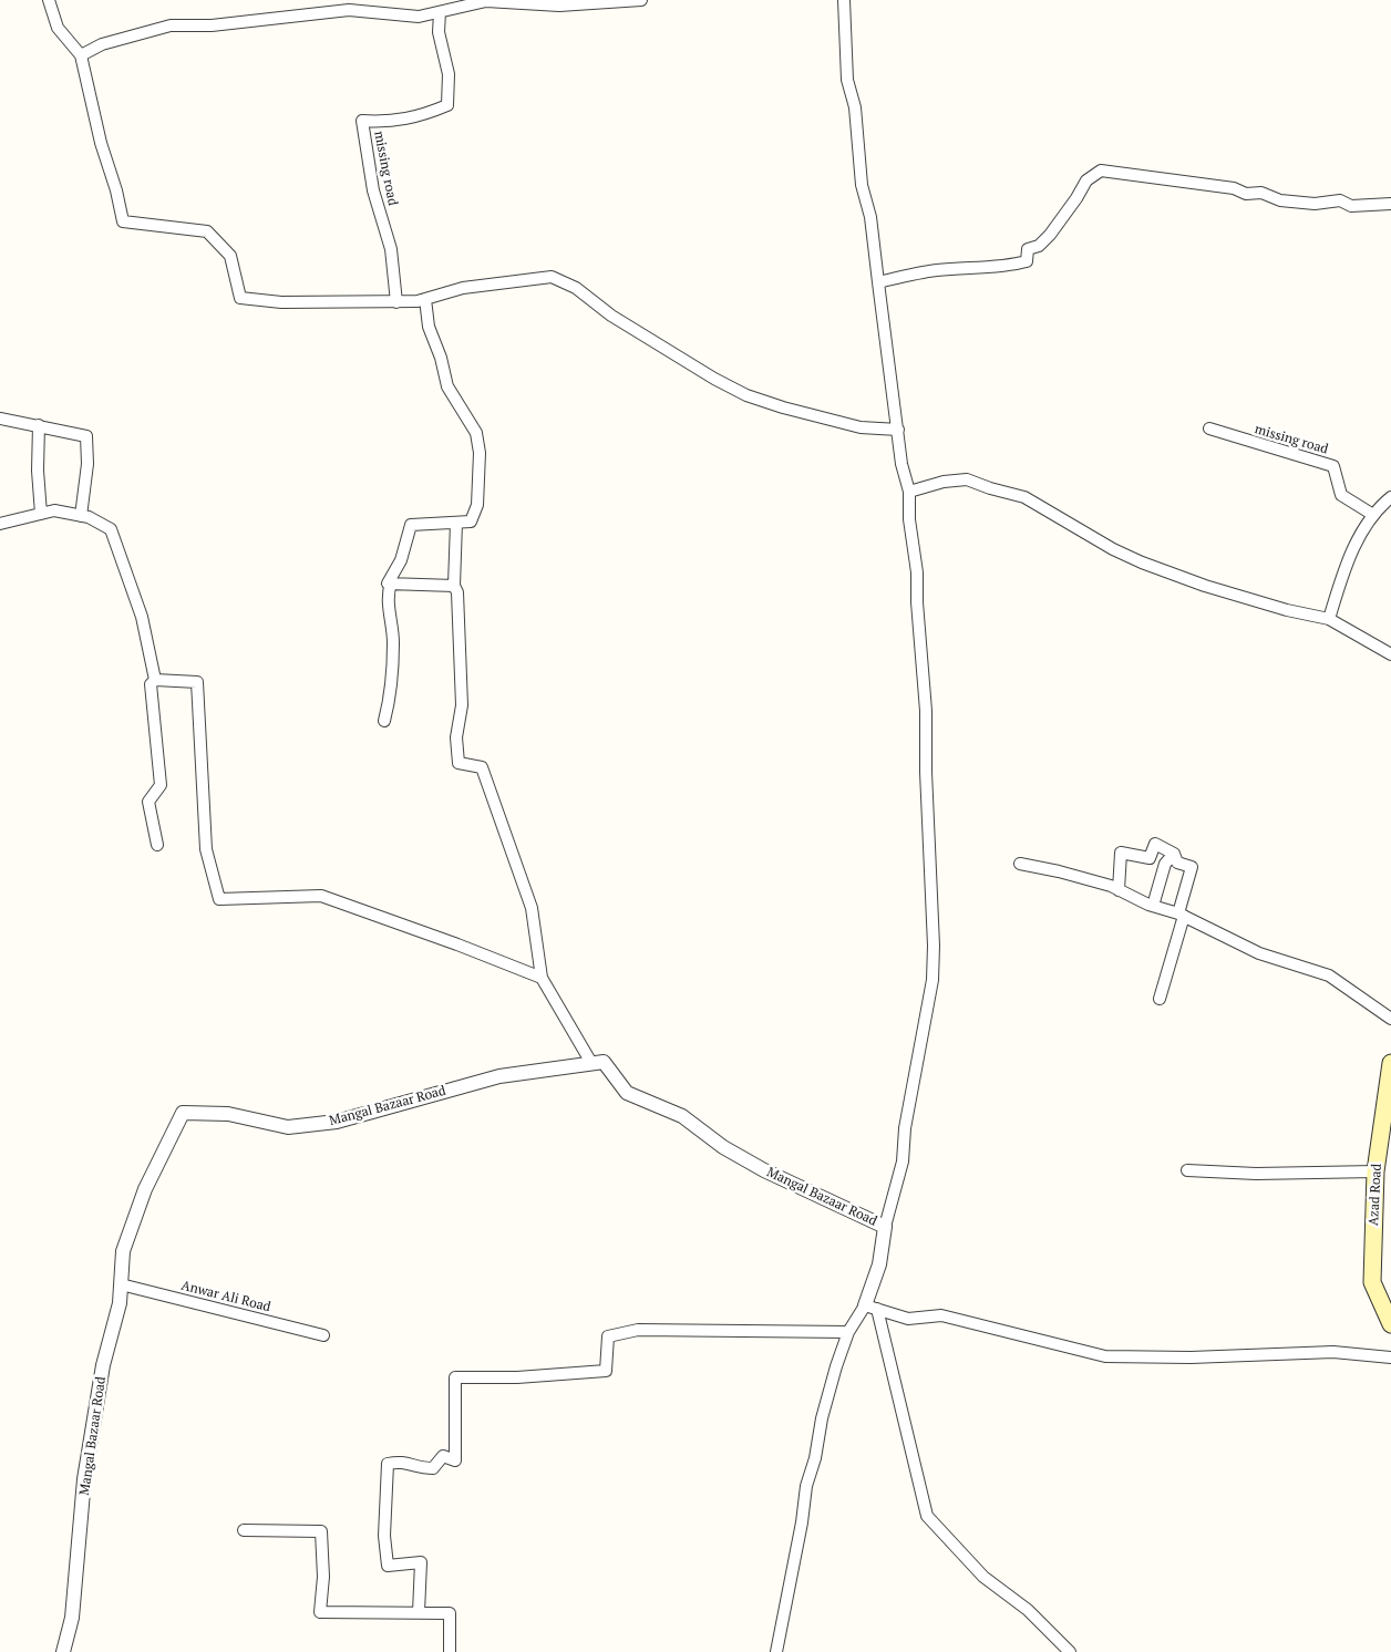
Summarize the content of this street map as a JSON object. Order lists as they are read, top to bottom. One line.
{"streets":{"main road":["Azad Road"],"street":["missing road","Mangal Bazaar Road","Anwar Ali Road"]},"crossings":[["Mangal Bazaar Road","Anwar Ali Road"]]}
